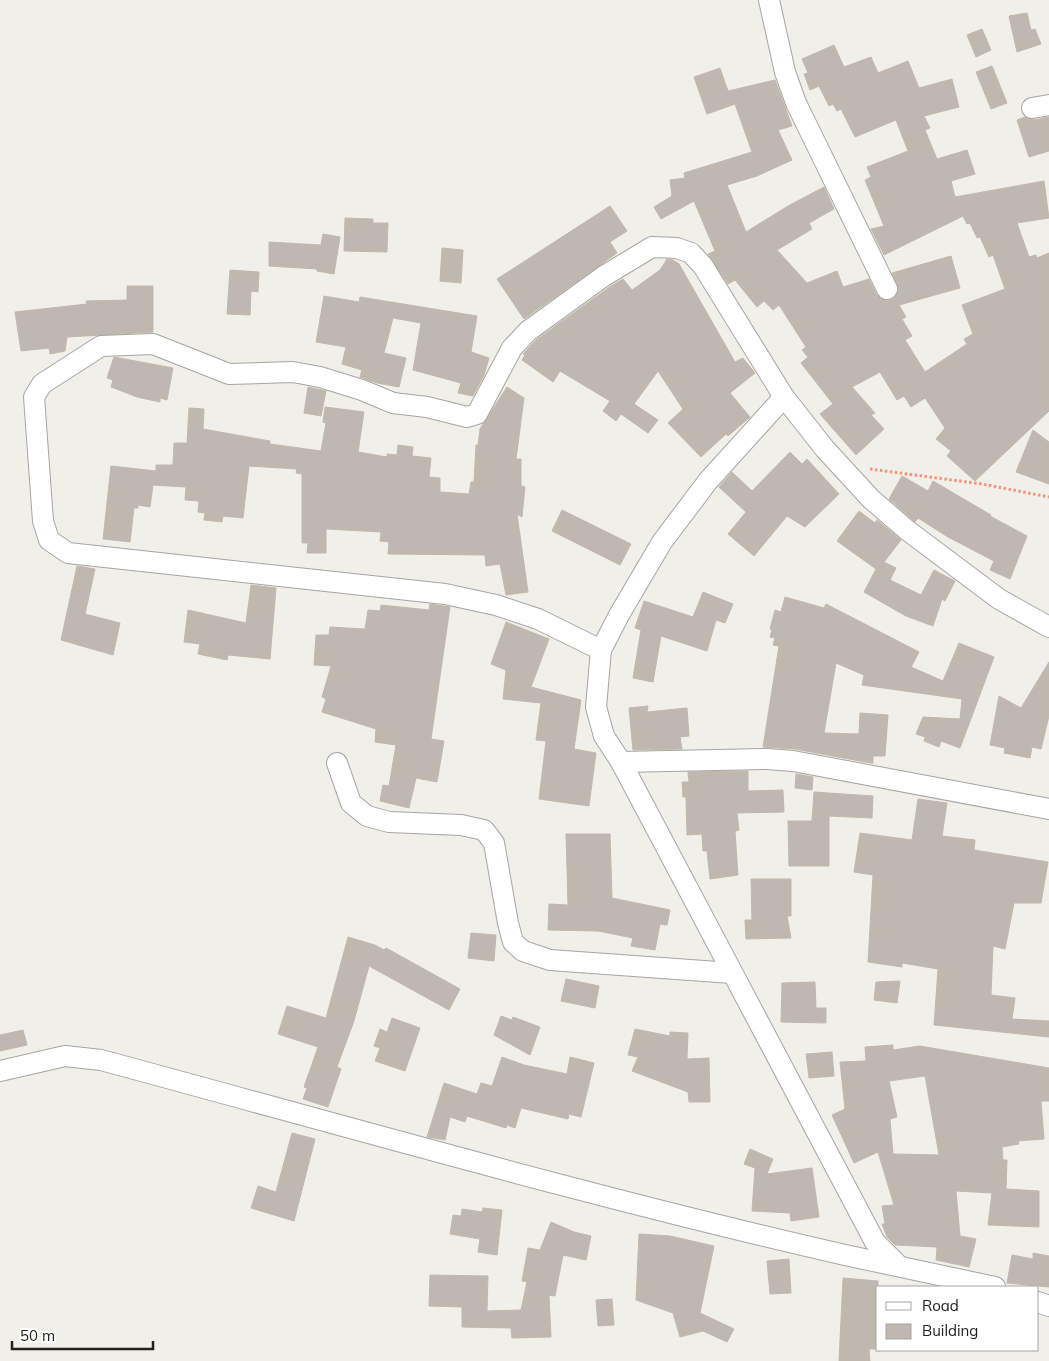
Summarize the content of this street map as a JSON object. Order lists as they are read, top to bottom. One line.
{"legend":["Road","Building"],"scale_bar":"50 m"}
